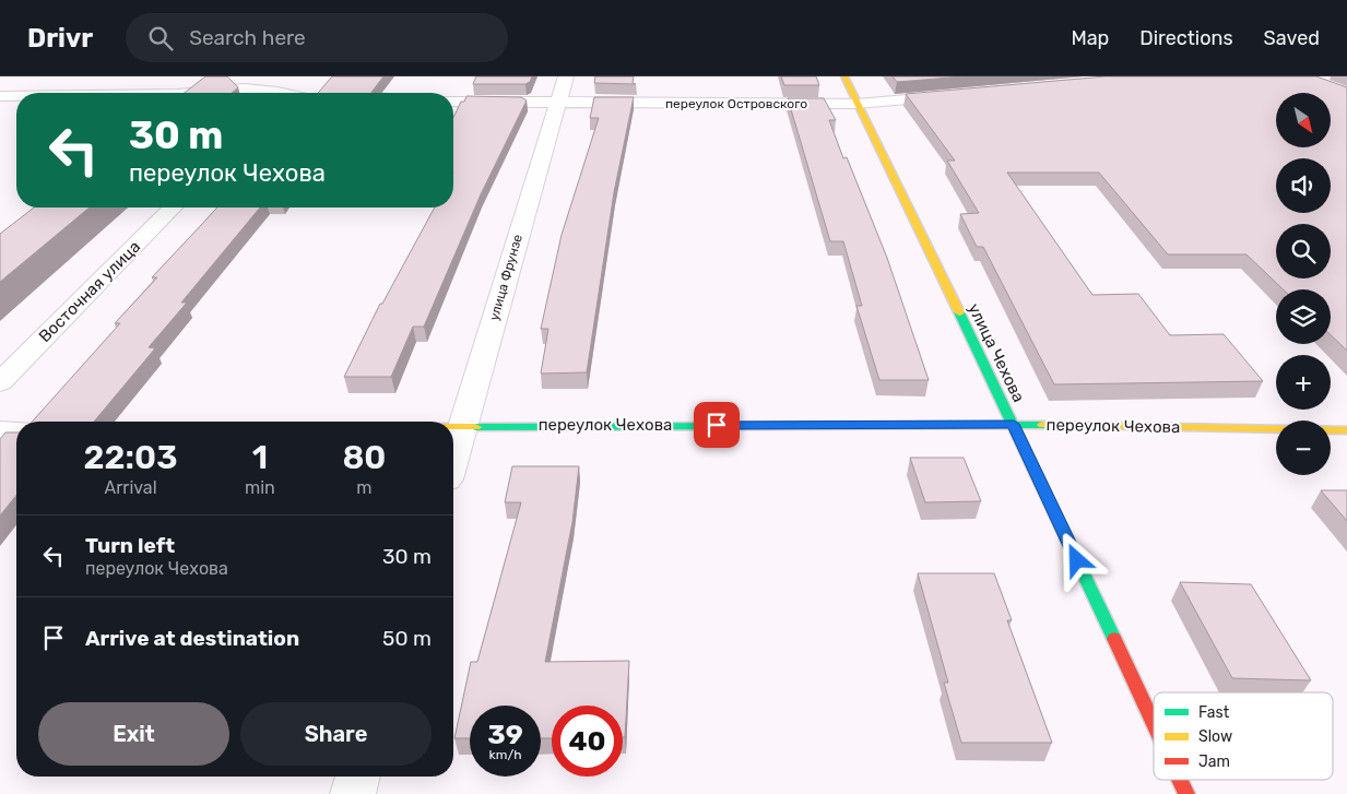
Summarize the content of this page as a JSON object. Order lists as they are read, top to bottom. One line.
{"streets":{"street":["переулок Островского","улица Фрунзе","Восточная улица","улица Чехова","переулок Чехова"]},"crossings":[["переулок Островского","улица Фрунзе"],["переулок Островского","улица Чехова"],["улица Фрунзе","переулок Чехова"],["улица Чехова","переулок Чехова"]],"legend":["Fast","Slow","Jam"],"north":"bottom right","page":{"header":"Drivr","search":"Search here","nav":["Map","Directions","Saved"],"map_buttons":["+","−"],"turn":["30 m","переулок Чехова"],"eta":["22:03","Arrival","1","min","80","m"],"list":[{"name":"Turn left","note":"переулок Чехова","value":"30 m"},{"name":"Arrive at destination","value":"50 m"}],"buttons":["Exit","Share"],"speed":"39 km/h","limit":"40"}}
